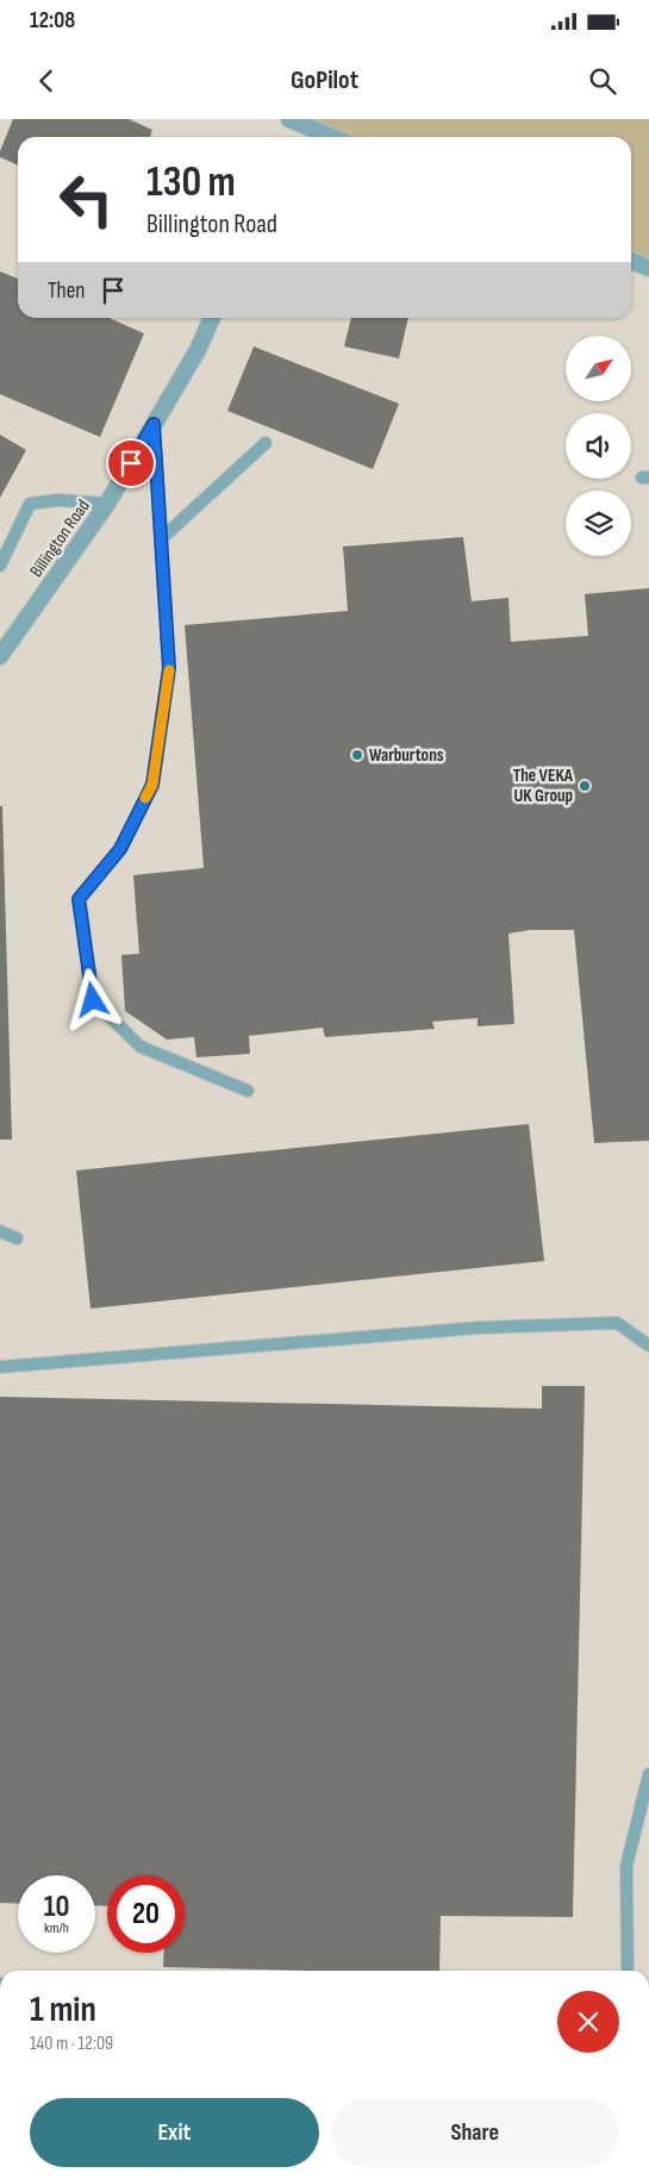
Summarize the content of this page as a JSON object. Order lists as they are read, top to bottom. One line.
{"streets":{"street":["Billington Road"]},"places":["Warburtons","The VEKA UK Group"],"north":"top right","page":{"status":"12:08","header":"GoPilot","turn":["130 m","Billington Road"],"then":"Then","speed":"10 km/h","limit":"20","heading":["1 min","140 m · 12:09"],"buttons":["Exit","Share"]}}
